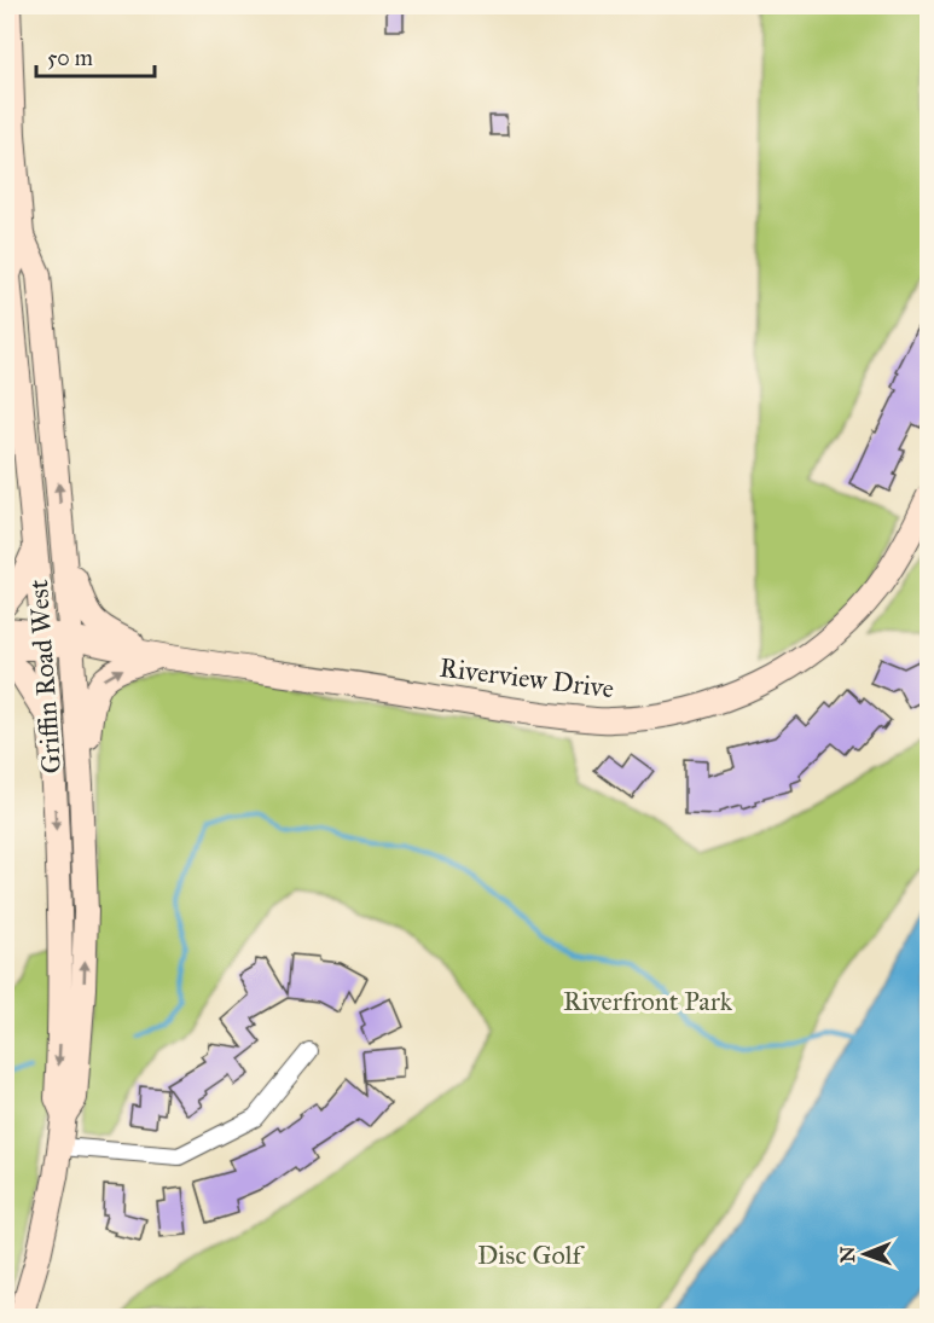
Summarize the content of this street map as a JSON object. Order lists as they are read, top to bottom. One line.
{"streets":{"main road":["Griffin Road West","Riverview Drive"]},"crossings":[["Griffin Road West","Riverview Drive"]],"parks":["Riverfront Park","Disc Golf"],"scale_bar":"50 m","north":"left"}
